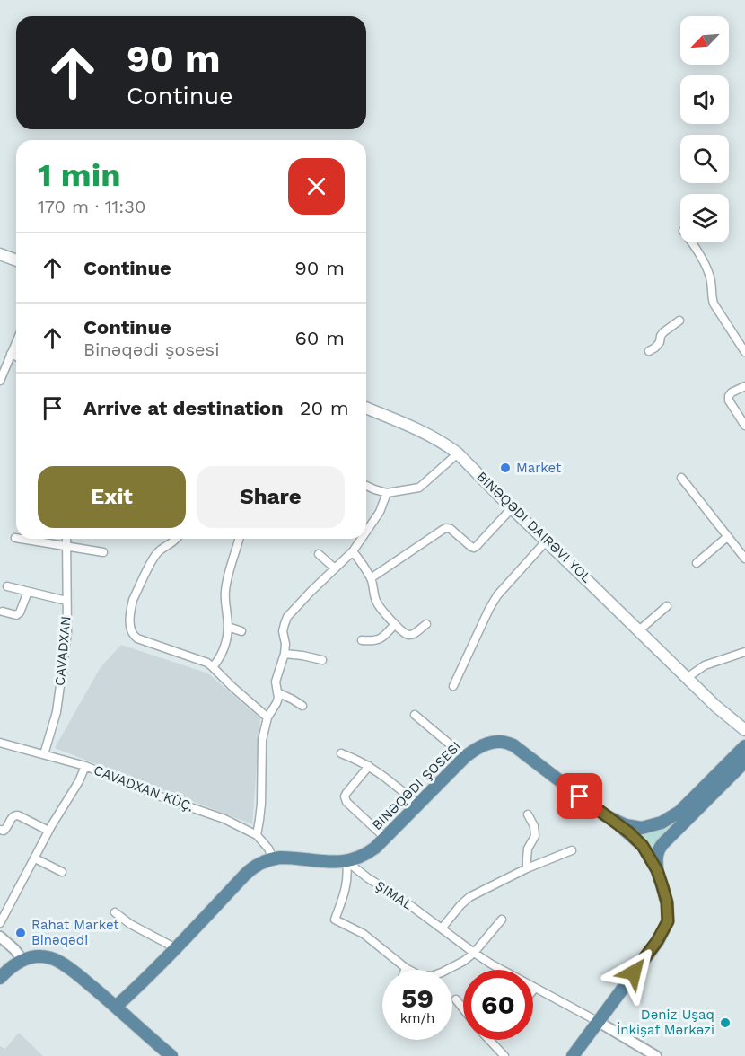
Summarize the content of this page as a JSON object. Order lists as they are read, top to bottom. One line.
{"streets":{"main road":["BINƏQƏDI DAIRƏVI YOL","BINƏQƏDI ŞOSESI"],"street":["CAVADXAN","CAVADXAN KÜÇ.","ŞIMAL"]},"crossings":[["CAVADXAN","CAVADXAN KÜÇ."],["BINƏQƏDI ŞOSESI","CAVADXAN KÜÇ."],["BINƏQƏDI ŞOSESI","ŞIMAL"]],"places":["Market","Rahat Market Binəqədi","Dəniz Uşaq İnkişaf Mərkəzi"],"north":"bottom left","page":{"turn":["90 m","Continue"],"heading":["1 min","170 m · 11:30"],"list":[{"name":"Continue","value":"90 m"},{"name":"Continue","note":"Binəqədi şosesi","value":"60 m"},{"name":"Arrive at destination","value":"20 m"}],"buttons":["Exit","Share"],"speed":"59 km/h","limit":"60"}}
